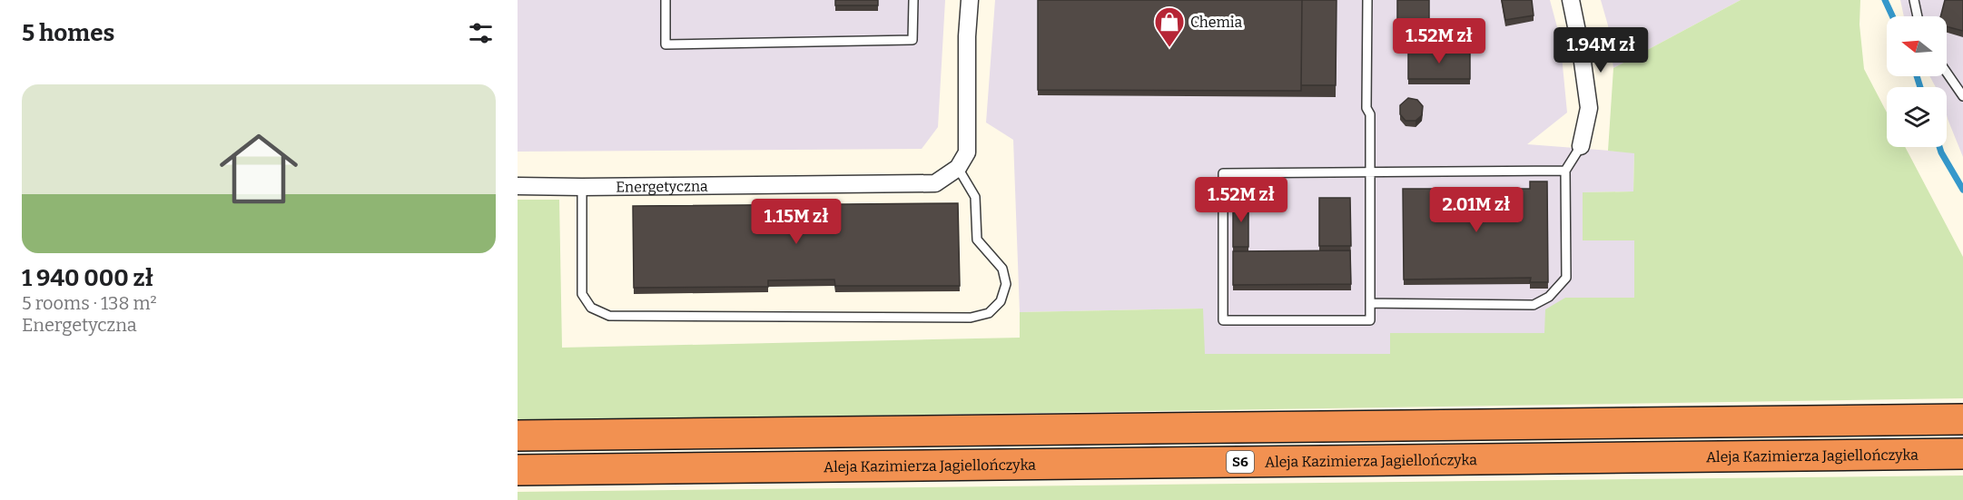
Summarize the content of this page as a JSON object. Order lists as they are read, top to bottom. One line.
{"streets":{"highway":["Aleja Kazimierza Jagiellończyka","S6"],"street":["Energetyczna"]},"places":{"shop":["Chemia"]},"north":"left","page":{"heading":"5 homes","price":["1.52M zł","1.94M zł","1.52M zł","2.01M zł","1.15M zł"],"list":[{"name":"1 940 000 zł","note":"5 rooms · 138 m² · Energetyczna"}]}}
